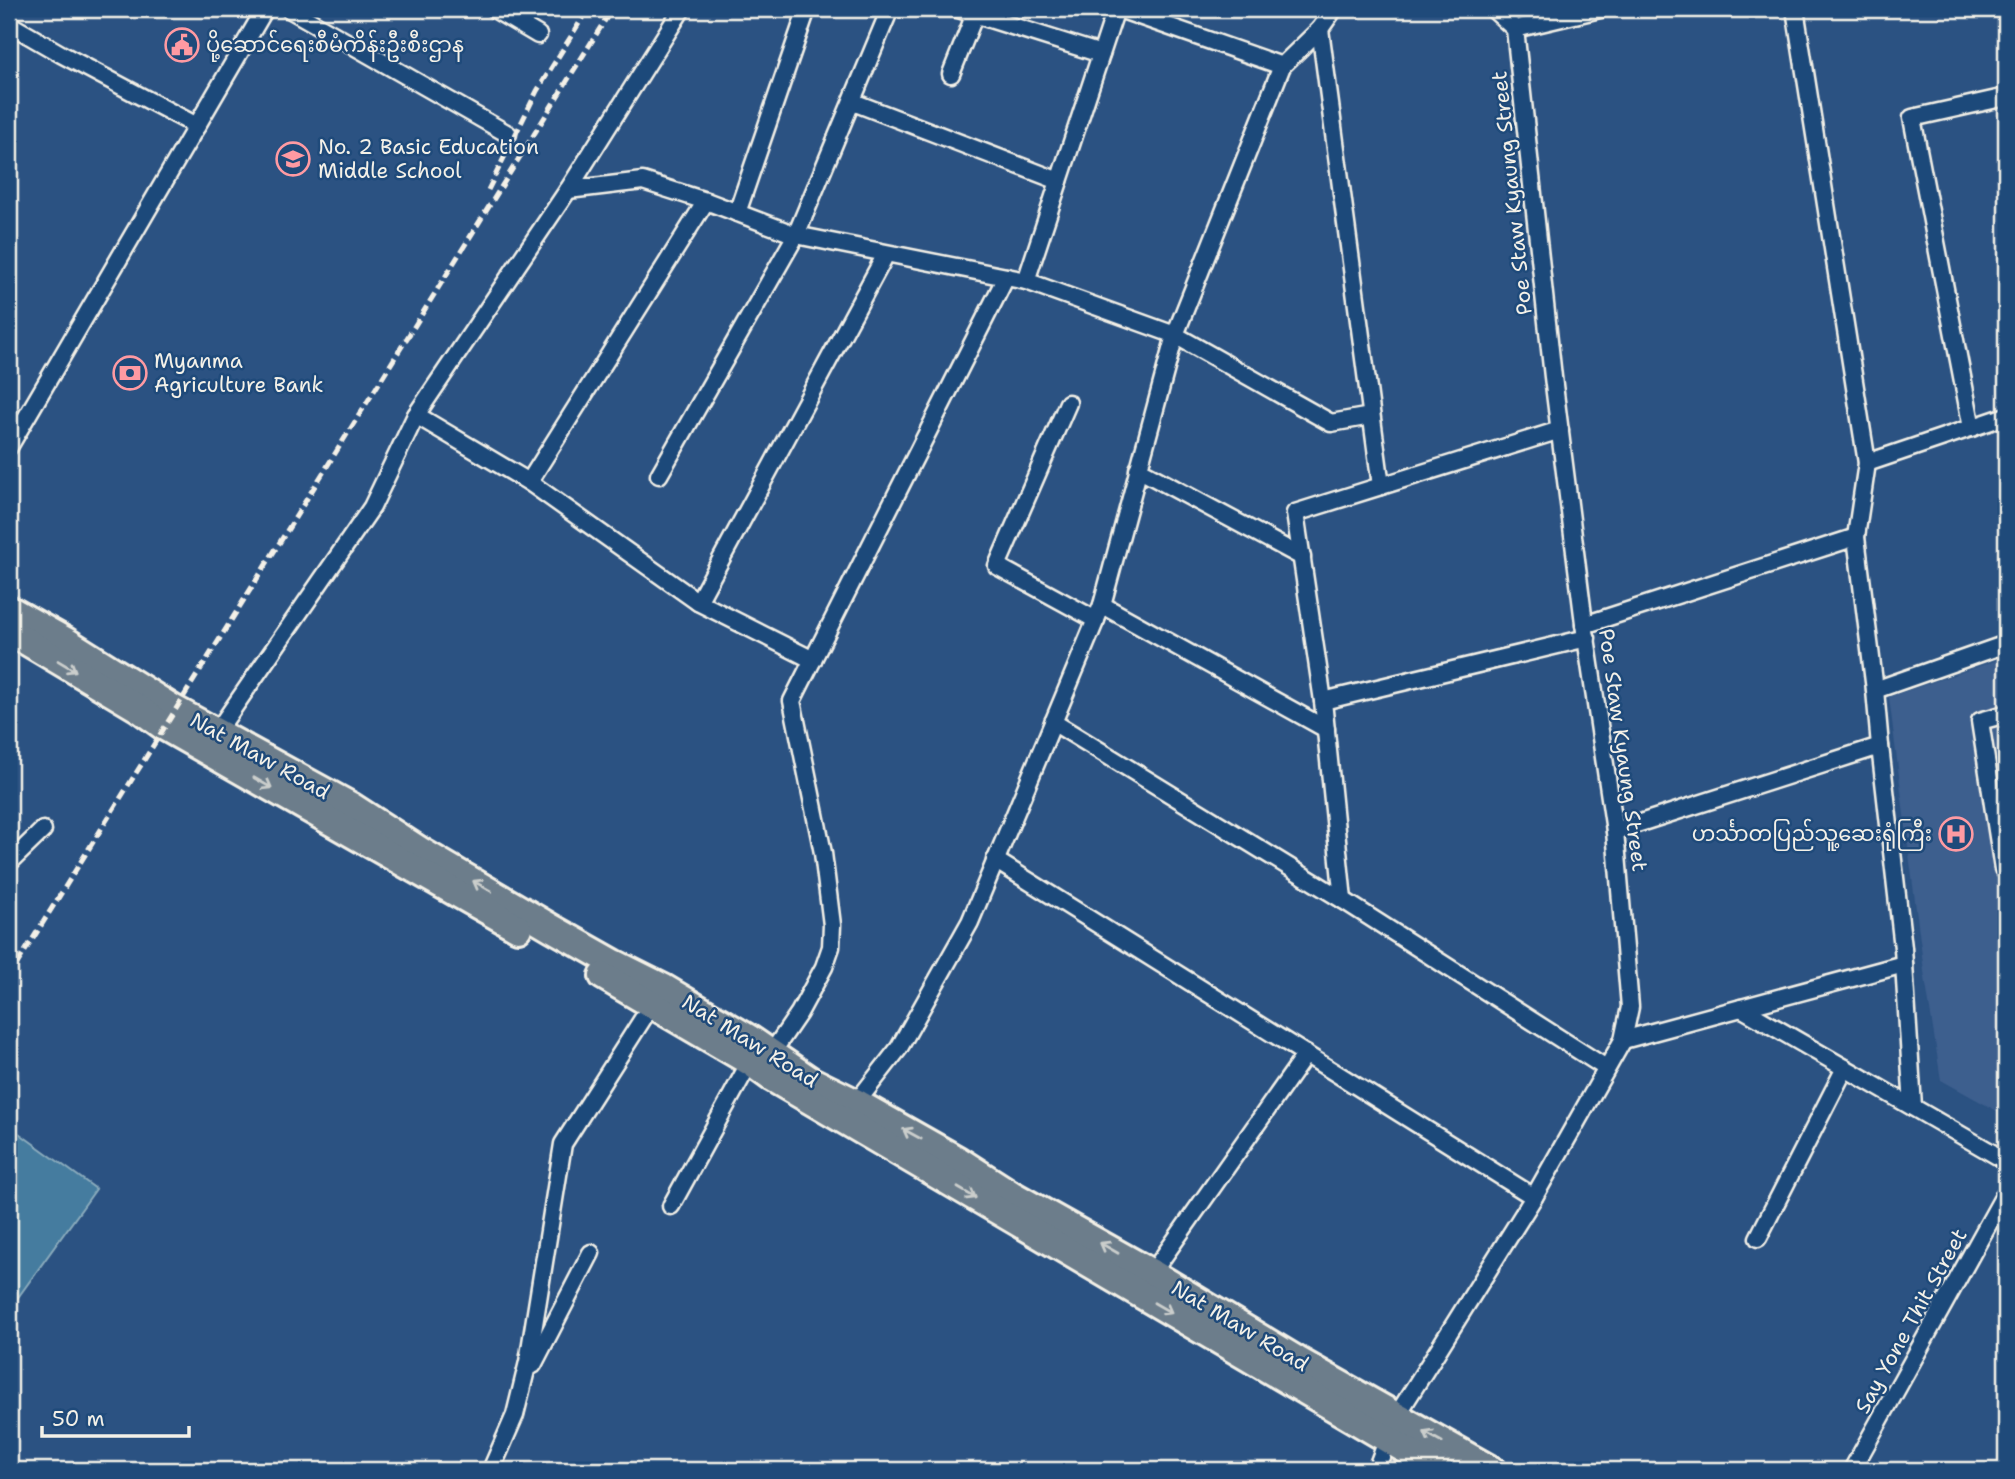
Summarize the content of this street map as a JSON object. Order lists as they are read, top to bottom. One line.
{"streets":{"main road":["Nat Maw Road"],"street":["Poe Staw Kyaung Street","Say Yone Thit Street"]},"crossings":[["Poe Staw Kyaung Street","Nat Maw Road"]],"places":{"public building":["ပို့ဆောင်ရေးစီမံကိန်းဦးစီးဌာန"],"school or university":["No. 2 Basic Education Middle School"],"bank":["Myanma Agriculture Bank"],"hospital":["ဟင်္သာတပြည်သူ့ဆေးရုံကြီး"]},"scale_bar":"50 m"}
